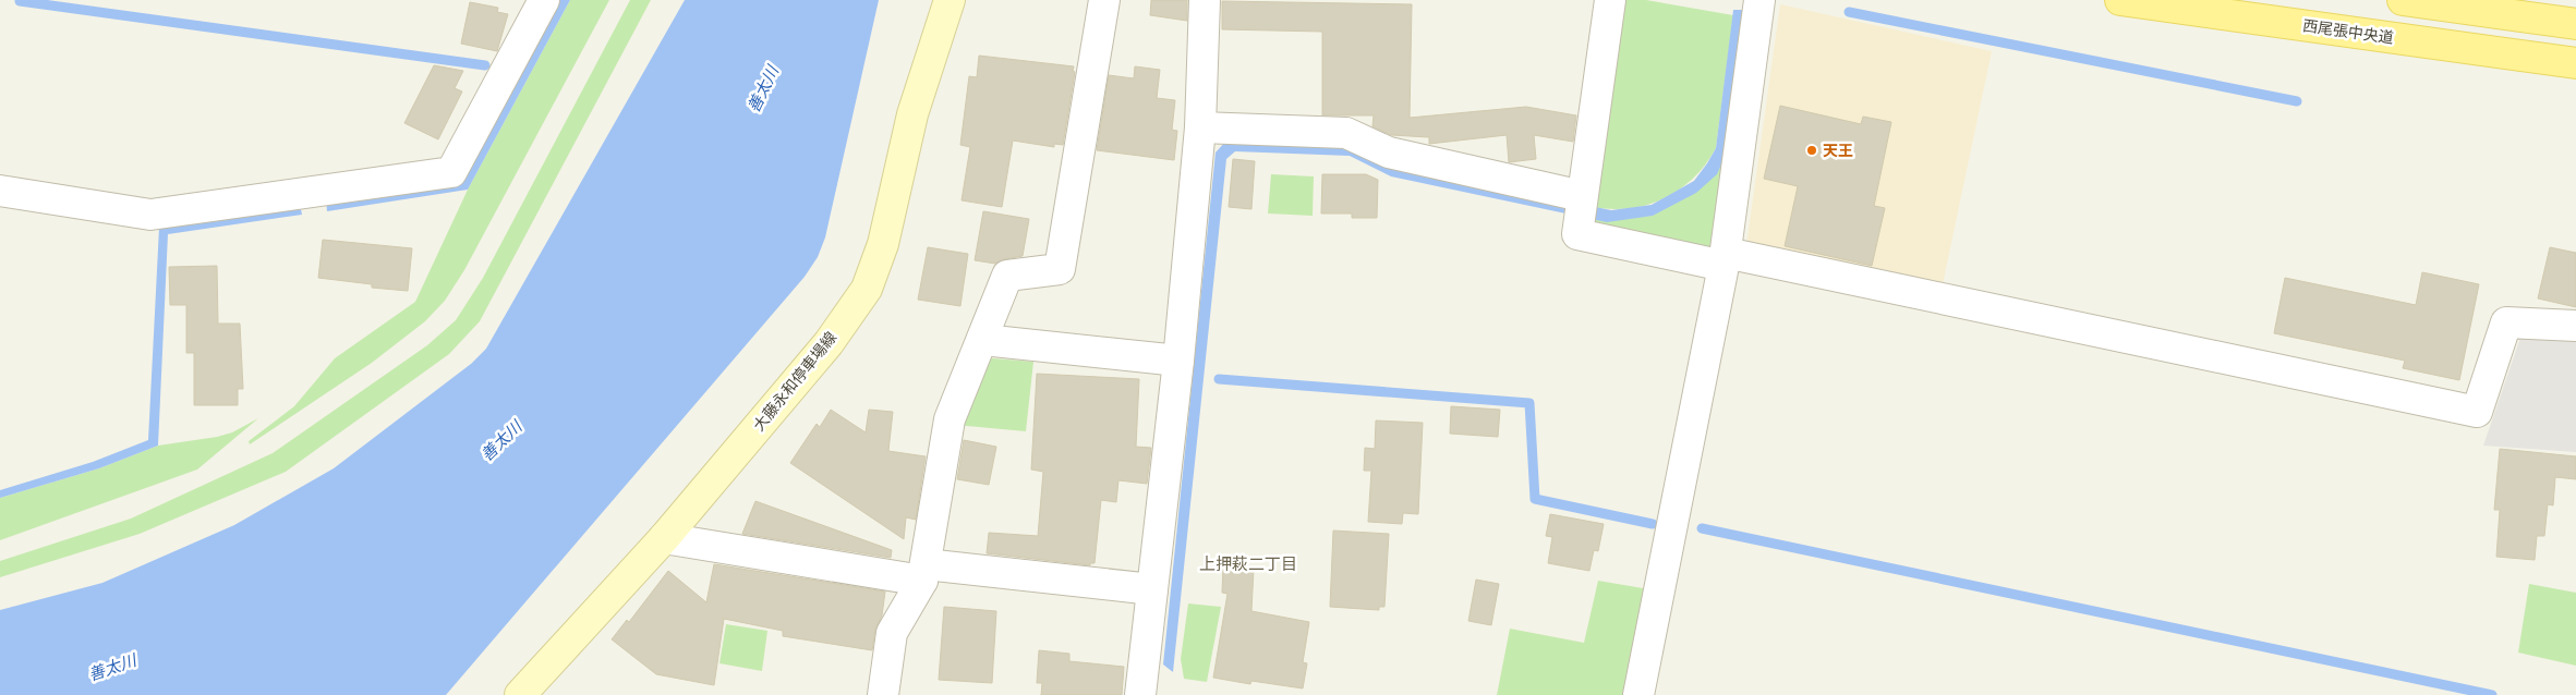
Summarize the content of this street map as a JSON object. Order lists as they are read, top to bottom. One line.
{"streets":{"main road":["西尾張中央道","大藤永和停車場線"]},"districts":["上押萩二丁目"],"water":["善太川"],"places":["天王"]}
